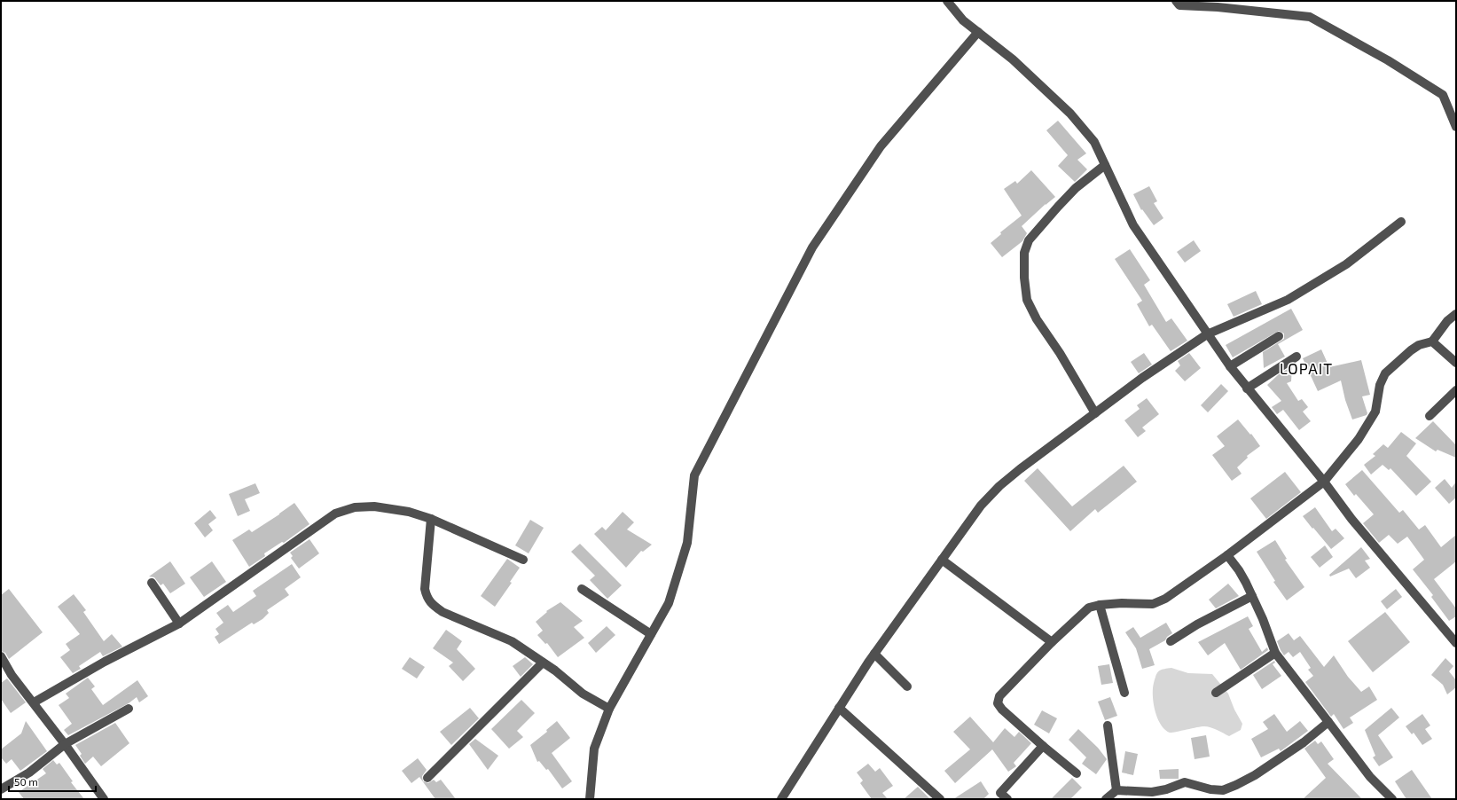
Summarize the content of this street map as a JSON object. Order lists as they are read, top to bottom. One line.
{"districts":["LOPAIT"],"scale_bar":"50 m"}
